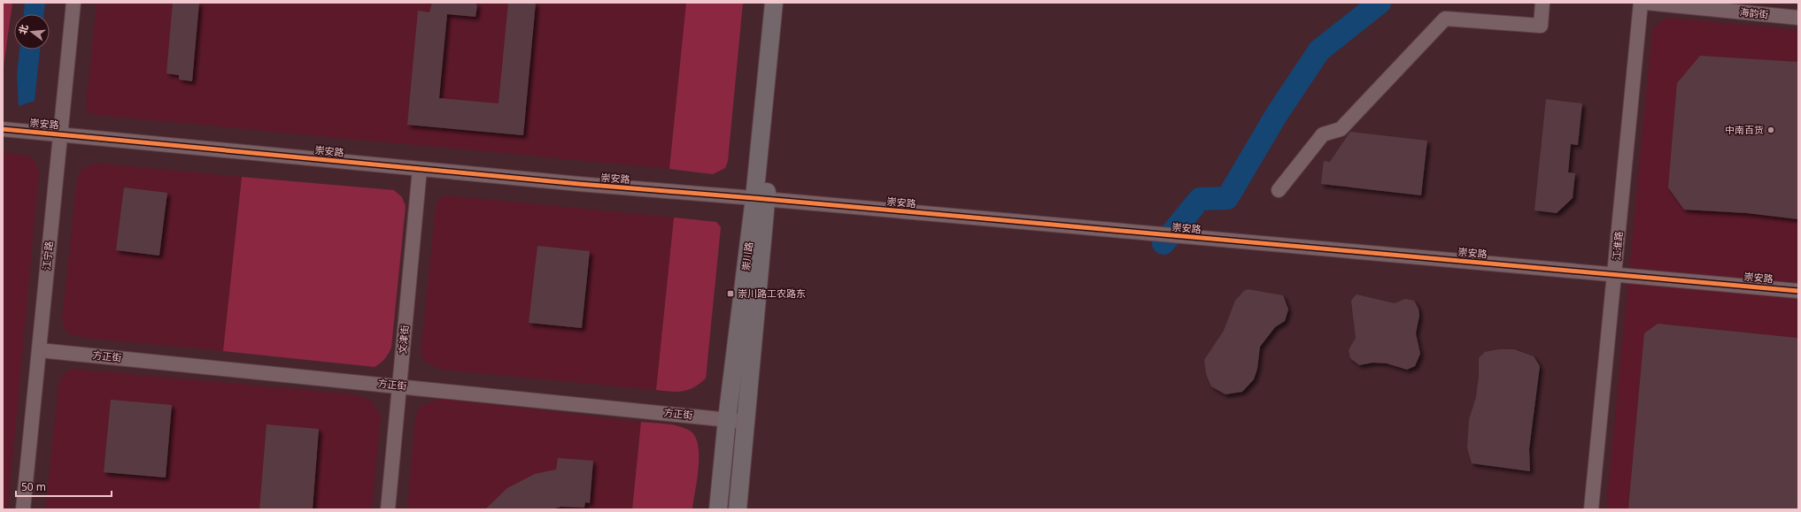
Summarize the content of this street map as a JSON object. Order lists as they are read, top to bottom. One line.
{"streets":{"main road":["崇川路"],"street":["海韵街","崇安路","江淮路","江宁路","文津街","方正街"]},"crossings":[["崇安路","江淮路"],["崇安路","江宁路"],["崇安路","崇川路"],["崇安路","文津街"],["江宁路","方正街"],["崇川路","方正街"],["文津街","方正街"]],"places":{"other":["中南百货"],"transit":["崇川路工农路东"]},"scale_bar":"50 m","north":"left"}
